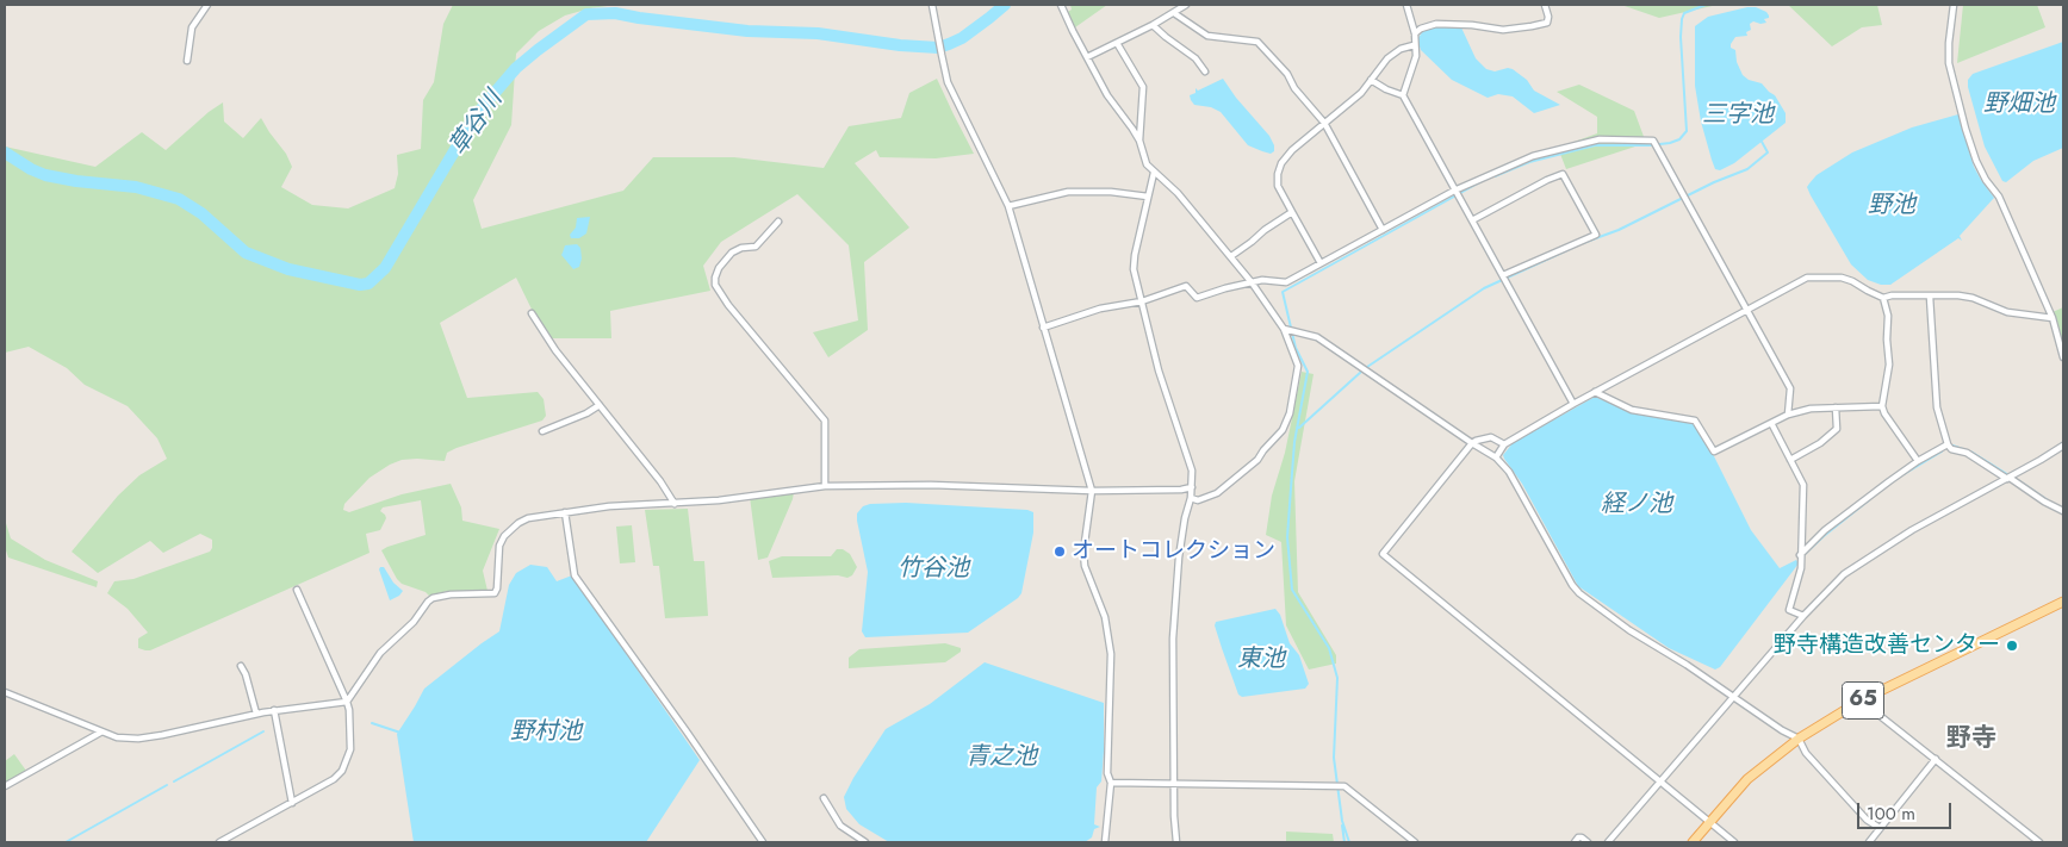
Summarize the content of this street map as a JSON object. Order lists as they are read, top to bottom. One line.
{"streets":{"main road":["65"]},"districts":["野寺"],"water":["野畑池","三字池","草谷川","野池","経ノ池","竹谷池","東池","野村池","青之池"],"places":["オートコレクション","野寺構造改善センター"],"scale_bar":"100 m"}
